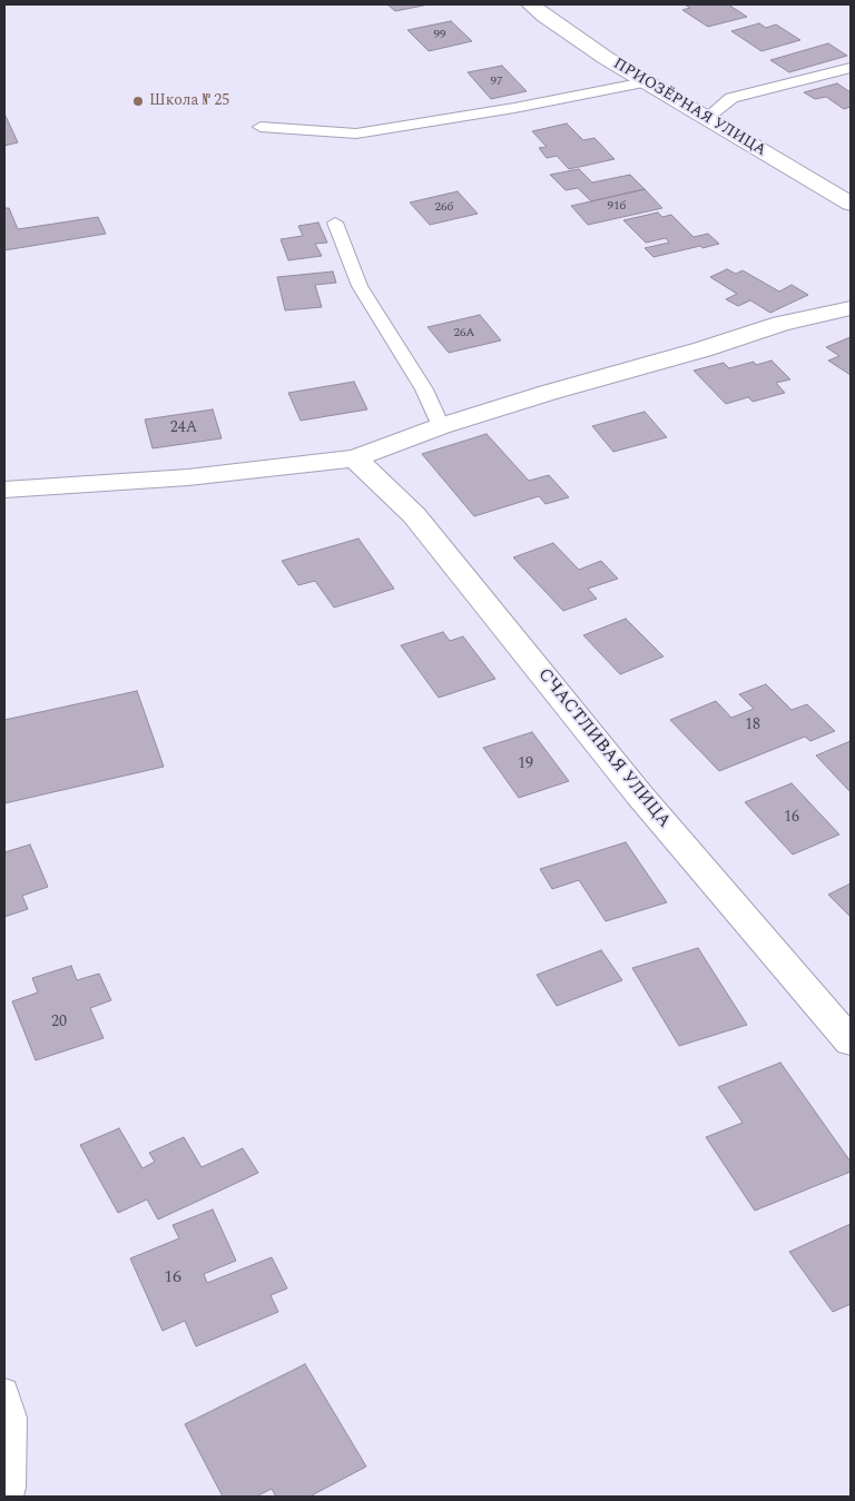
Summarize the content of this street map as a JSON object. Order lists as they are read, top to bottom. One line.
{"streets":{"street":["ПРИОЗЁРНАЯ УЛИЦА","СЧАСТЛИВАЯ УЛИЦА"]},"places":["Школа № 25"],"house_numbers":["99","97","91б","26б","26А","24А","18","19","16","20","16"]}
